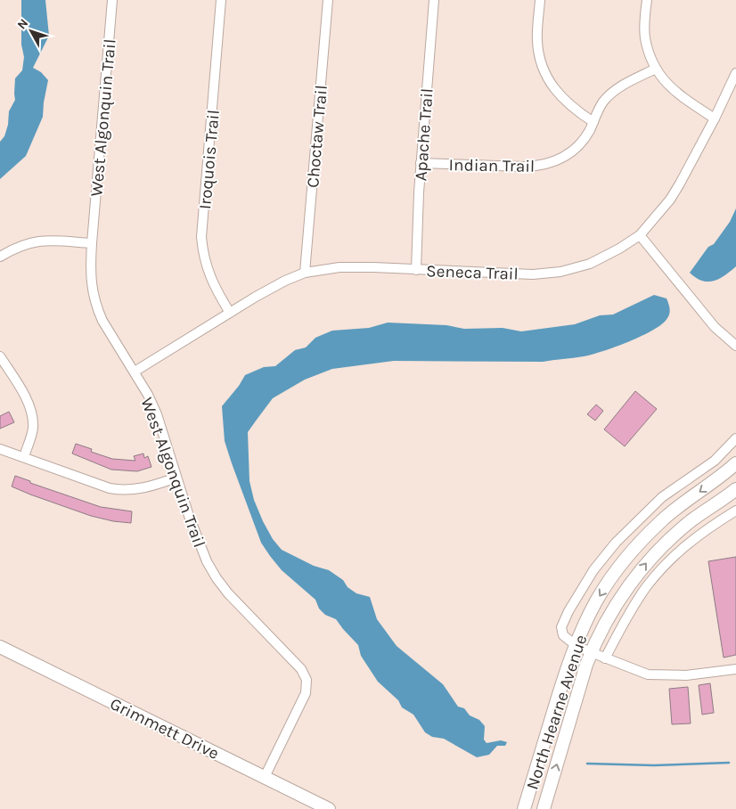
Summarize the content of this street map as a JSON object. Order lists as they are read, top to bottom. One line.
{"streets":{"street":["West Algonquin Trail","Apache Trail","Choctaw Trail","Iroquois Trail","Indian Trail","Seneca Trail","North Hearne Avenue","Grimmett Drive"]},"crossings":[["West Algonquin Trail","Seneca Trail"],["West Algonquin Trail","Grimmett Drive"],["Apache Trail","Indian Trail"],["Apache Trail","Seneca Trail"],["Choctaw Trail","Seneca Trail"],["Iroquois Trail","Seneca Trail"]],"north":"top left"}
